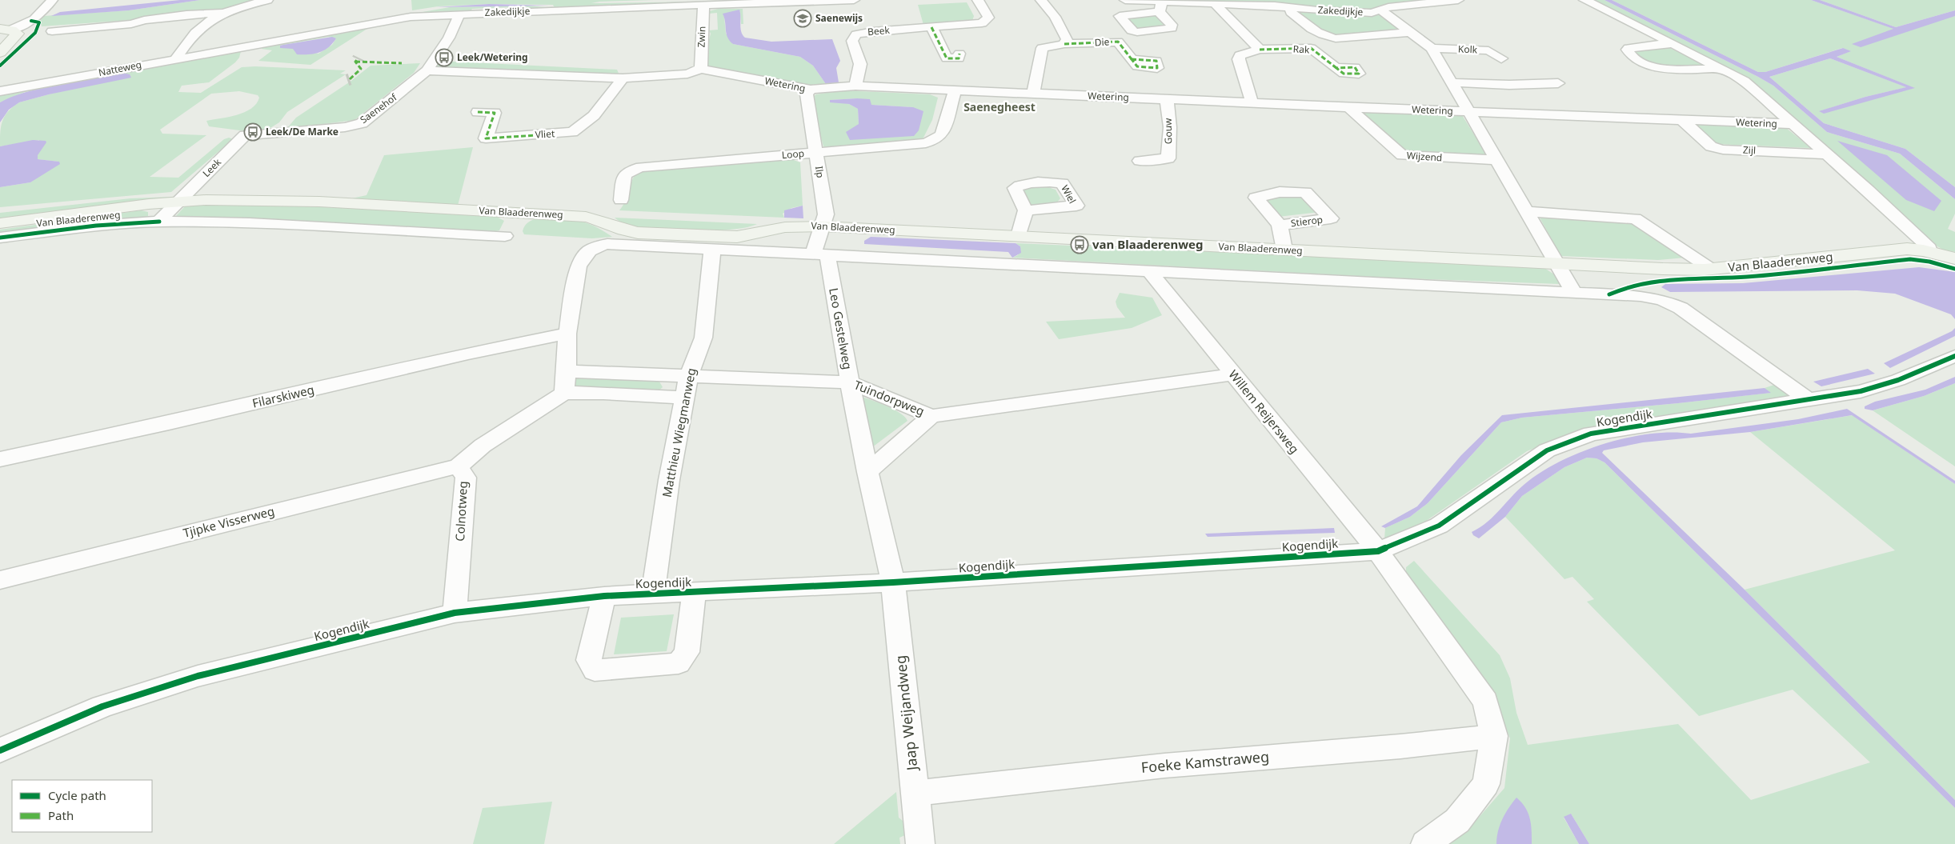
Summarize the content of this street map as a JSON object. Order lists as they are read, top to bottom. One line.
{"streets":{"street":["Zakedijkje","Beek","Zwin","Die","Rak","Kolk","Natteweg","Wetering","Saenehof","Gouw","Vliet","Zijl","Loop","Wijzend","Leek","Ilp","Van Blaaderenweg","Stierop","Leo Gestelweg","Filarskiweg","Tuindorpweg","Willem Reijersweg","Kogendijk","Matthieu Wiegmanweg","Colnotweg","Tjipke Visserweg","Jaap Weijandweg","Foeke Kamstraweg"]},"crossings":[["Zakedijkje","Zwin"],["Zakedijkje","Natteweg"],["Beek","Wetering"],["Zwin","Wetering"],["Die","Wetering"],["Rak","Wetering"],["Wetering","Saenehof"],["Wetering","Gouw"],["Wetering","Vliet"],["Wetering","Zijl"],["Wetering","Loop"],["Wetering","Wijzend"],["Wetering","Ilp"],["Saenehof","Leek"],["Loop","Ilp"],["Leek","Van Blaaderenweg"],["Ilp","Van Blaaderenweg"],["Ilp","Leo Gestelweg"],["Van Blaaderenweg","Stierop"],["Leo Gestelweg","Tuindorpweg"],["Leo Gestelweg","Kogendijk"],["Leo Gestelweg","Jaap Weijandweg"],["Tuindorpweg","Willem Reijersweg"],["Tuindorpweg","Matthieu Wiegmanweg"],["Willem Reijersweg","Kogendijk"],["Willem Reijersweg","Foeke Kamstraweg"],["Kogendijk","Matthieu Wiegmanweg"],["Kogendijk","Colnotweg"],["Kogendijk","Jaap Weijandweg"],["Colnotweg","Tjipke Visserweg"],["Jaap Weijandweg","Foeke Kamstraweg"]],"districts":["Saenegheest"],"places":{"school or university":["Saenewijs"],"bus stop":["Leek/Wetering","Leek/De Marke","van Blaaderenweg"]},"legend":["Cycle path","Path"]}
